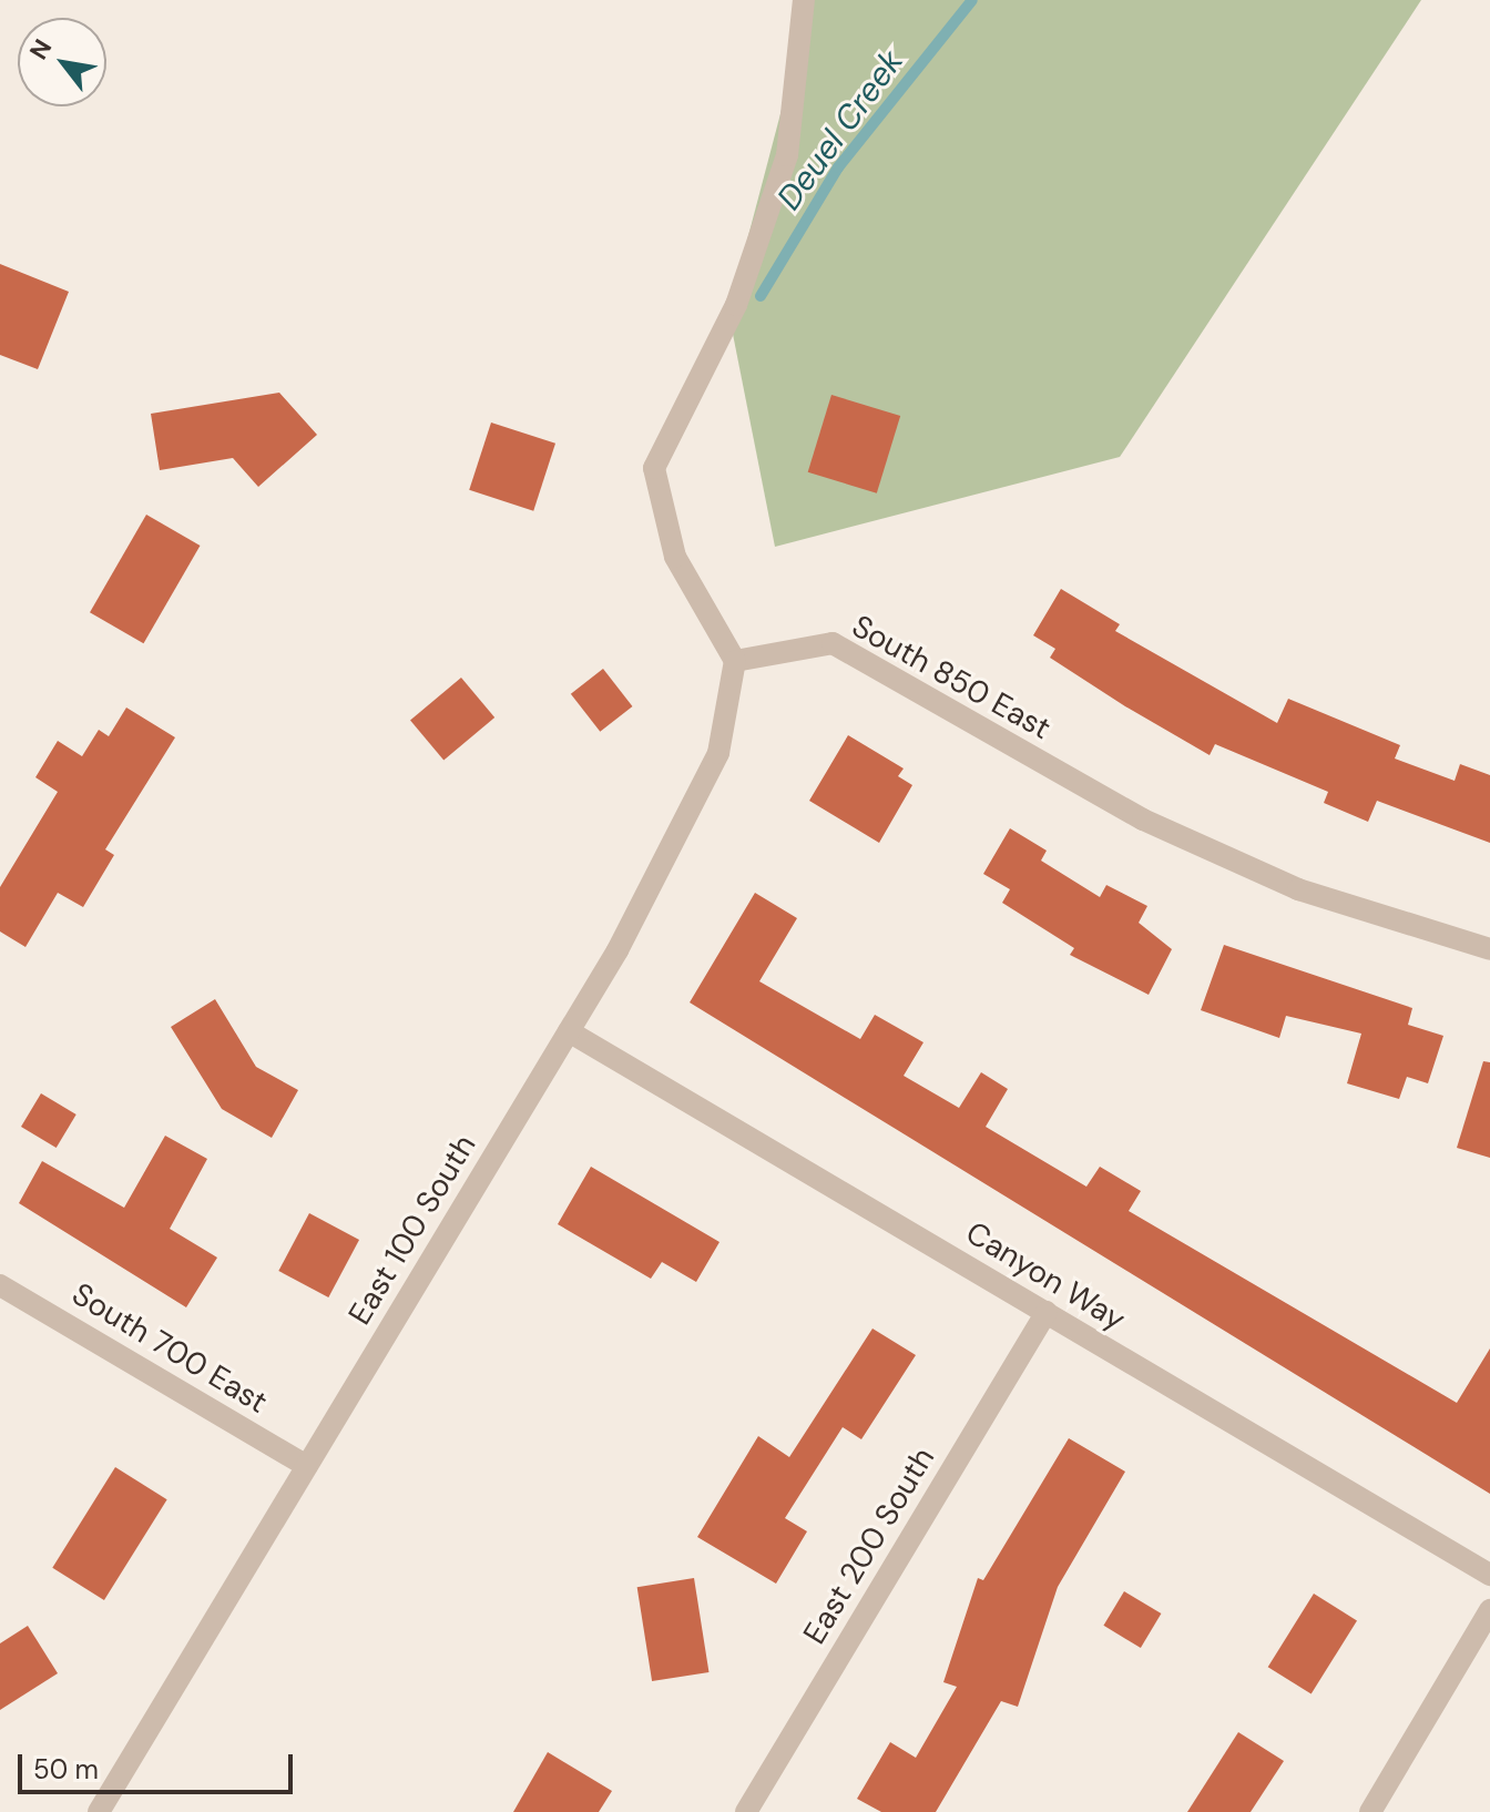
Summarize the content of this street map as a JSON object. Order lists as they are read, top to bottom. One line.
{"streets":{"street":["South 850 East","East 100 South","Canyon Way","South 700 East","East 200 South"]},"crossings":[["South 850 East","East 100 South"],["East 100 South","Canyon Way"],["East 100 South","South 700 East"],["Canyon Way","East 200 South"]],"water":["Deuel Creek"],"scale_bar":"50 m","north":"top left"}
